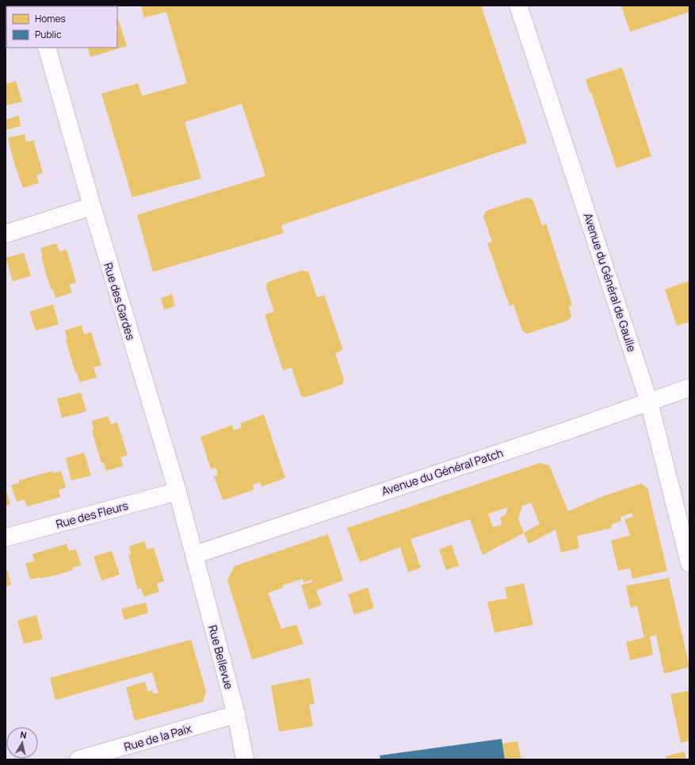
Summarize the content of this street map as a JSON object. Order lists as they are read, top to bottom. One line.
{"streets":{"street":["Avenue du Général de Gaulle","Rue des Gardes","Avenue du Général Patch","Rue des Fleurs","Rue Bellevue","Rue de la Paix"]},"crossings":[["Avenue du Général de Gaulle","Avenue du Général Patch"],["Rue des Gardes","Avenue du Général Patch"],["Rue des Gardes","Rue des Fleurs"],["Rue des Gardes","Rue Bellevue"],["Avenue du Général Patch","Rue Bellevue"],["Rue Bellevue","Rue de la Paix"]],"legend":["Homes","Public"],"north":"top"}
